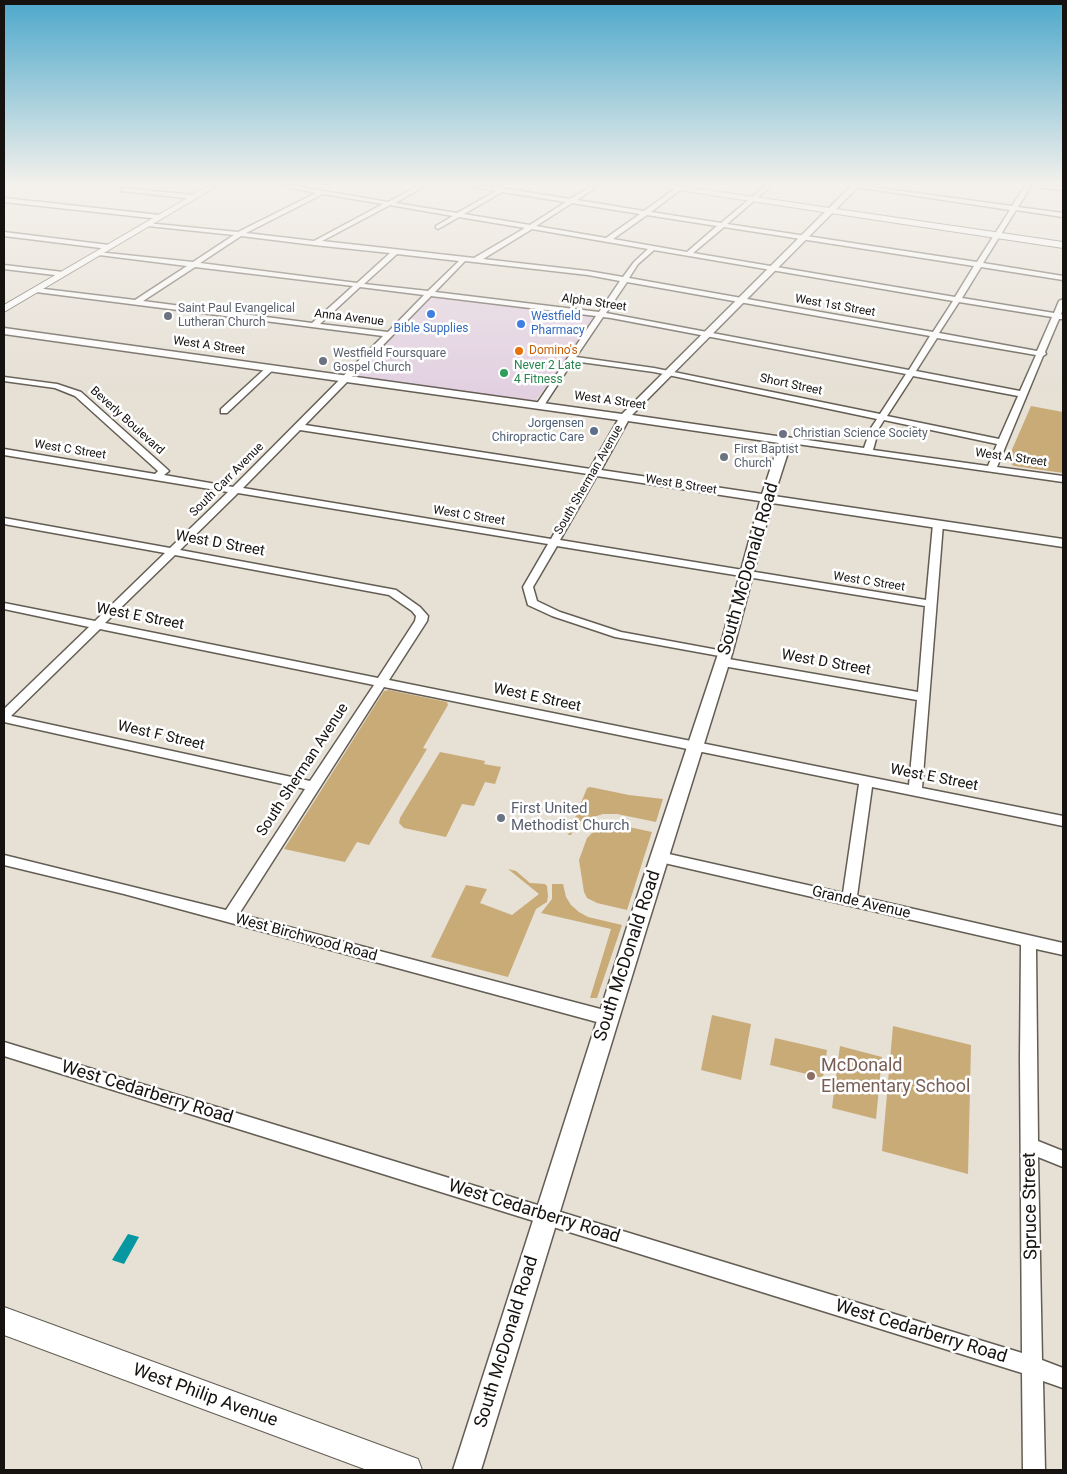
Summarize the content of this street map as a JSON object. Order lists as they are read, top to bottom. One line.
{"streets":{"main road":["West Philip Avenue"],"street":["Alpha Street","West 1st Street","Anna Avenue","West A Street","Short Street","Beverly Boulevard","West C Street","South Carr Avenue","South Sherman Avenue","West B Street","West D Street","South McDonald Road","West E Street","West F Street","Grande Avenue","West Birchwood Road","West Cedarberry Road","Spruce Street"]},"crossings":[["Alpha Street","South Carr Avenue"],["Alpha Street","South Sherman Avenue"],["West 1st Street","South Carr Avenue"],["West 1st Street","South Sherman Avenue"],["Anna Avenue","South Carr Avenue"],["West A Street","South Carr Avenue"],["West A Street","South Sherman Avenue"],["West A Street","South McDonald Road"],["Short Street","South Sherman Avenue"],["Beverly Boulevard","West C Street"],["West C Street","South Carr Avenue"],["West C Street","South Sherman Avenue"],["West C Street","South McDonald Road"],["South Carr Avenue","West B Street"],["South Carr Avenue","West D Street"],["South Carr Avenue","West E Street"],["South Carr Avenue","West F Street"],["South Sherman Avenue","West B Street"],["South Sherman Avenue","West D Street"],["South Sherman Avenue","West E Street"],["South Sherman Avenue","West F Street"],["South Sherman Avenue","West Birchwood Road"],["West B Street","South McDonald Road"],["West D Street","South McDonald Road"],["South McDonald Road","West E Street"],["South McDonald Road","Grande Avenue"],["South McDonald Road","West Birchwood Road"],["South McDonald Road","West Cedarberry Road"],["Grande Avenue","Spruce Street"],["West Cedarberry Road","Spruce Street"]],"places":["Bible Supplies","Saint Paul Evangelical Lutheran Church","Westfield Pharmacy","Domino's","Westfield Foursquare Gospel Church","Never 2 Late 4 Fitness","Jorgensen Chiropractic Care","Christian Science Society","First Baptist Church","First United Methodist Church","McDonald Elementary School"]}
